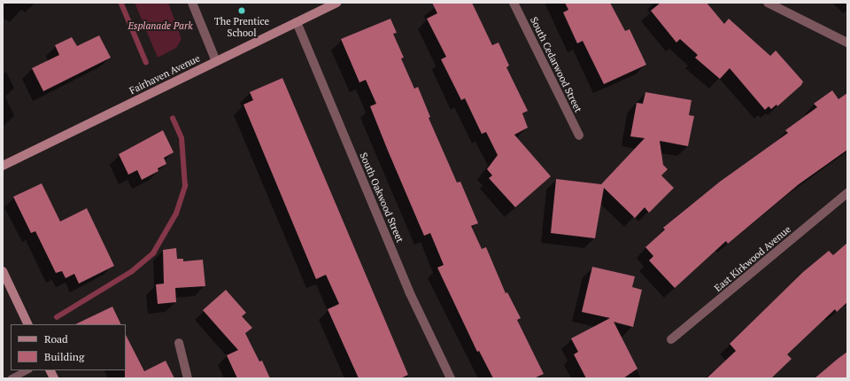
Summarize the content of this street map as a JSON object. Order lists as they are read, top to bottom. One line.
{"streets":{"main road":["Fairhaven Avenue"],"street":["South Cedarwood Street","South Oakwood Street","East Kirkwood Avenue"]},"crossings":[["Fairhaven Avenue","South Oakwood Street"]],"parks":["Esplanade Park"],"places":["The Prentice School"],"legend":["Road","Building"]}
